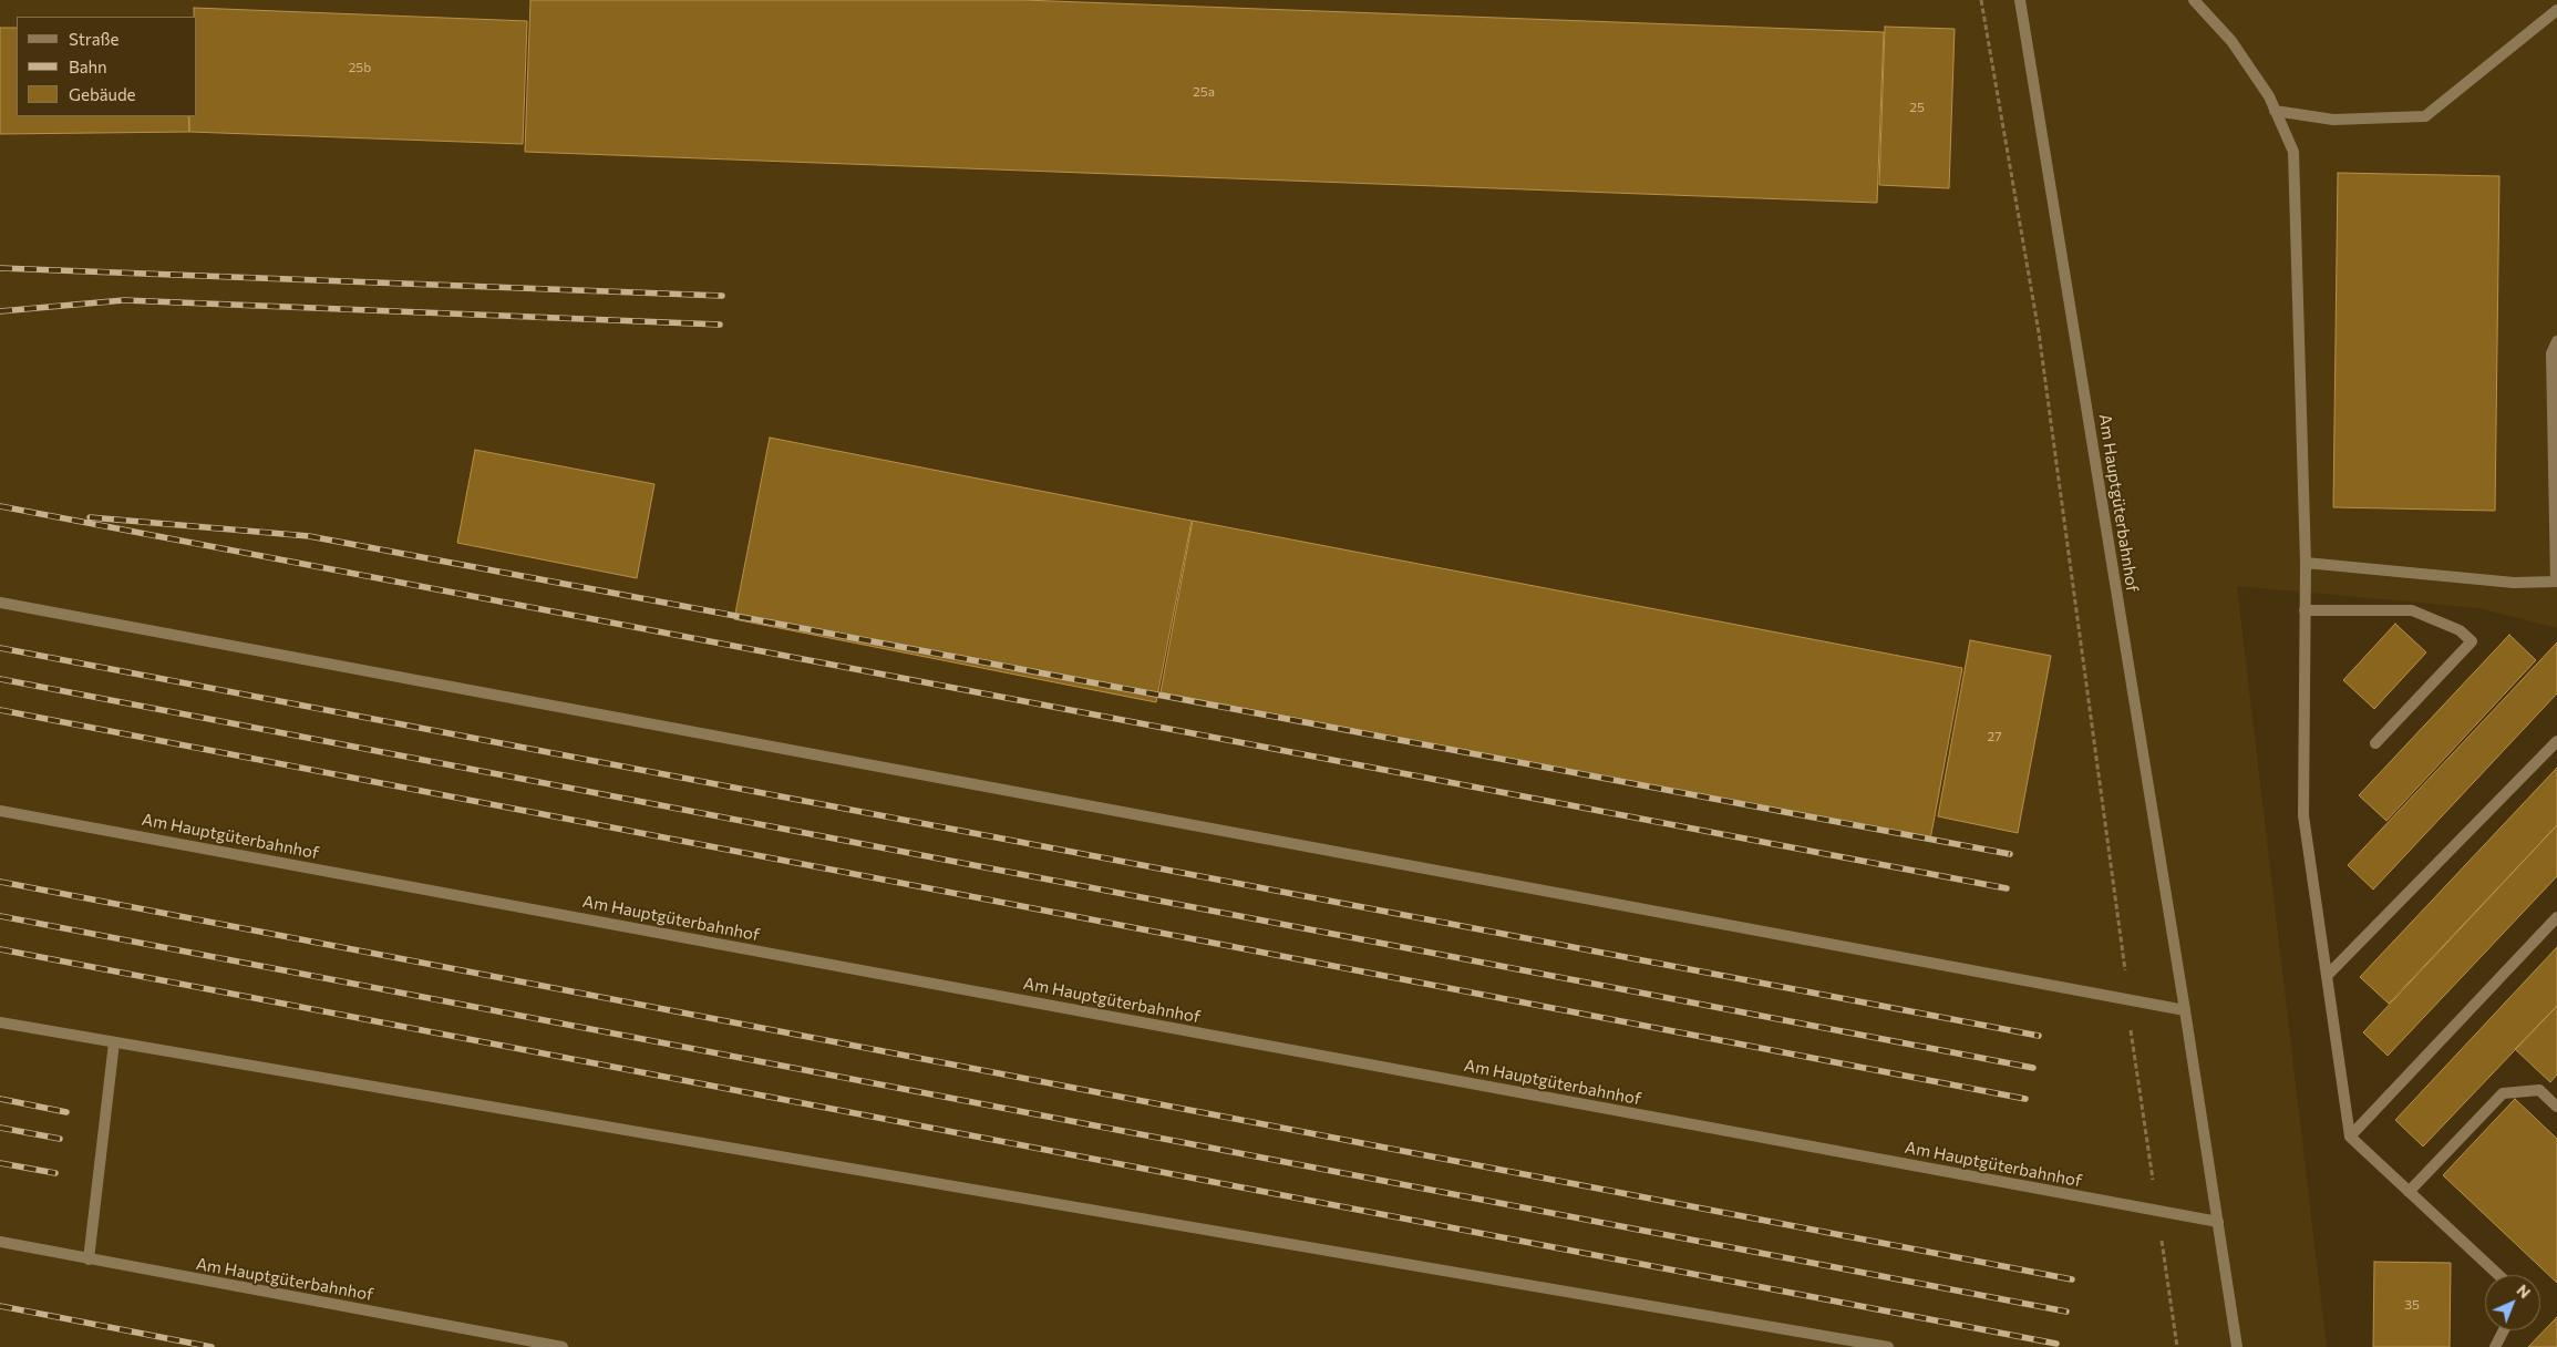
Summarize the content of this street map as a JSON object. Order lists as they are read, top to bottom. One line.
{"streets":{"street":["Am Hauptgüterbahnhof"]},"house_numbers":["25b","25a","25","27","35"],"legend":["Straße","Bahn","Gebäude"],"north":"top right"}
